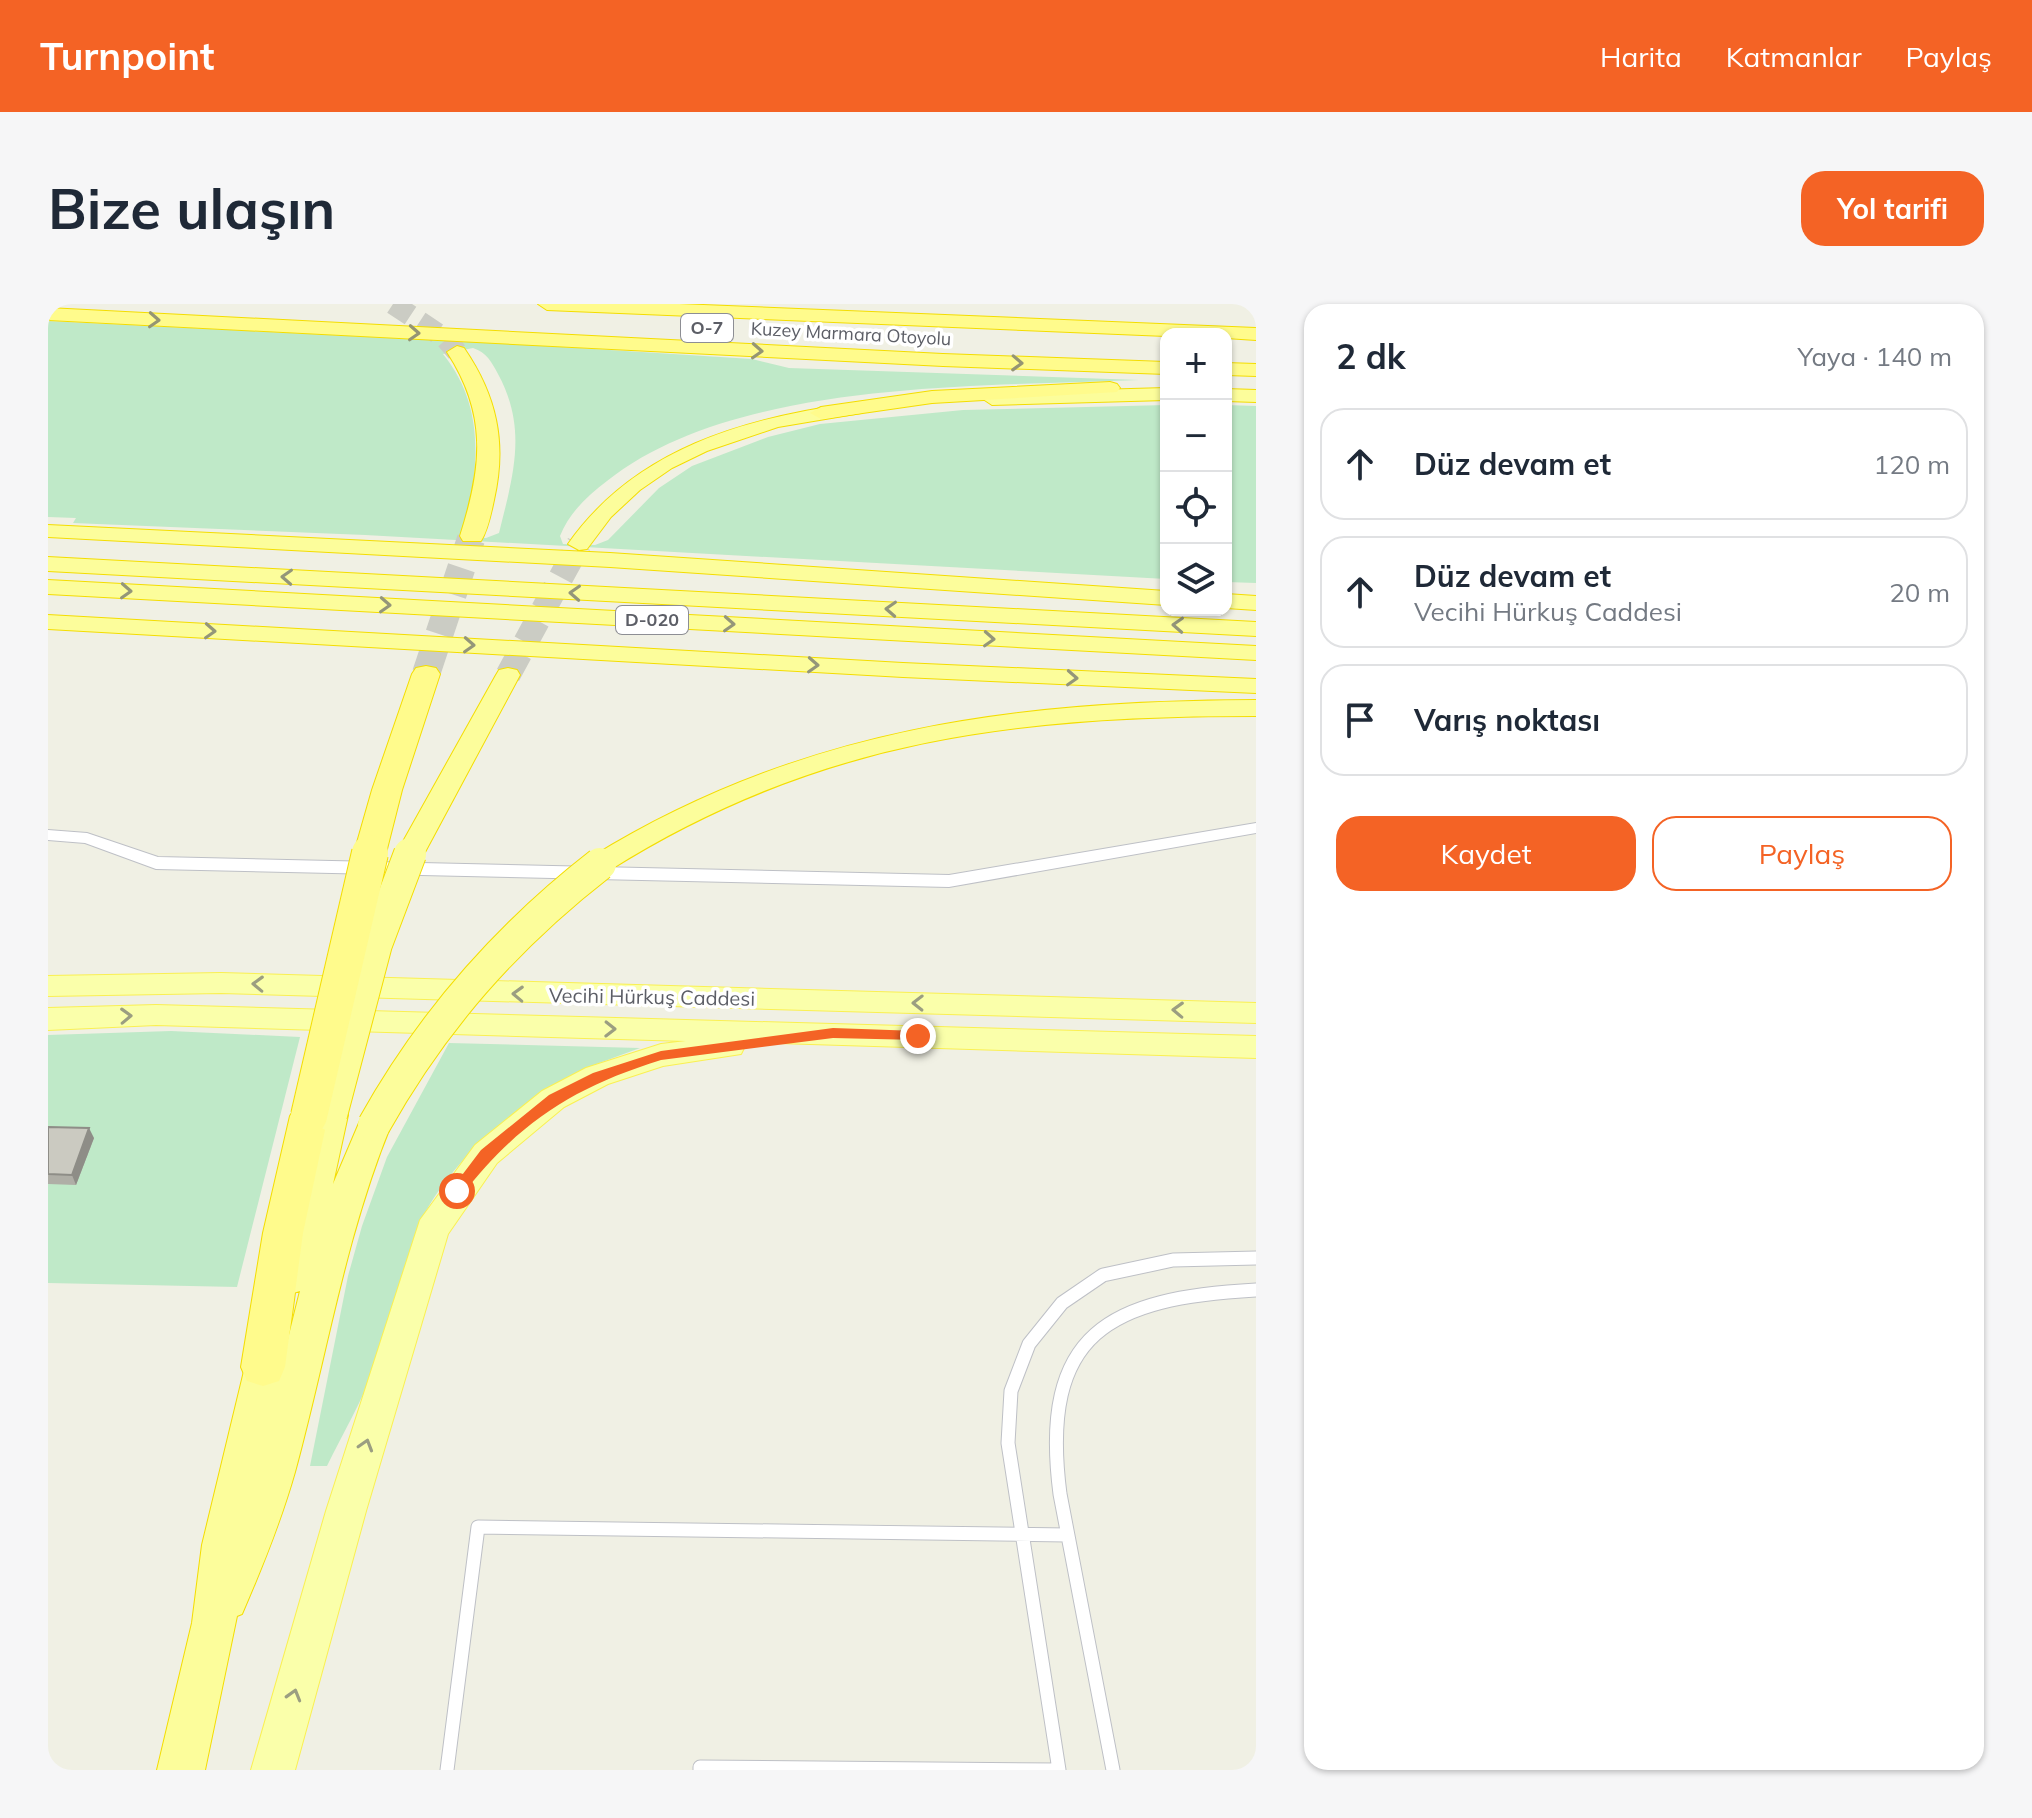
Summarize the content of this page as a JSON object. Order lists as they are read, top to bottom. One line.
{"streets":{"highway":["O-7","Kuzey Marmara Otoyolu","D-020"],"main road":["Vecihi Hürkuş Caddesi"]},"page":{"header":"Turnpoint","nav":["Harita","Katmanlar","Paylaş"],"buttons":["Yol tarifi",["Kaydet","Paylaş"]],"title":"Bize ulaşın","heading":["2 dk","Yaya · 140 m"],"map_buttons":["+","−"],"list":[["Düz devam et","120 m"],["Düz devam et","Vecihi Hürkuş Caddesi","20 m"],"Varış noktası"]}}
